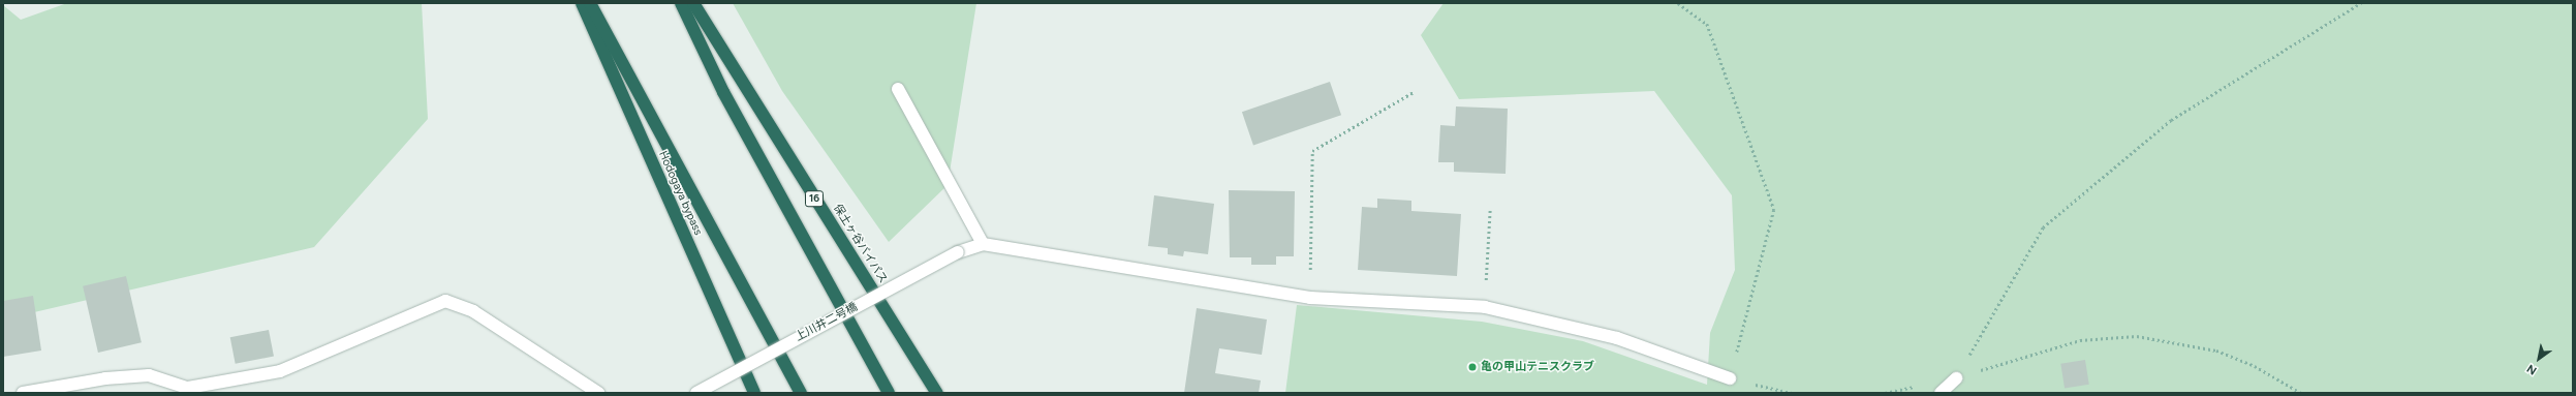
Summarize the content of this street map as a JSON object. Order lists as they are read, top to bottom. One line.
{"streets":{"highway":["Hodogaya bypass","16","保土ヶ谷バイパス"],"street":["上川井二号橋"]},"places":["亀の甲山テニスクラブ"],"north":"bottom left"}
